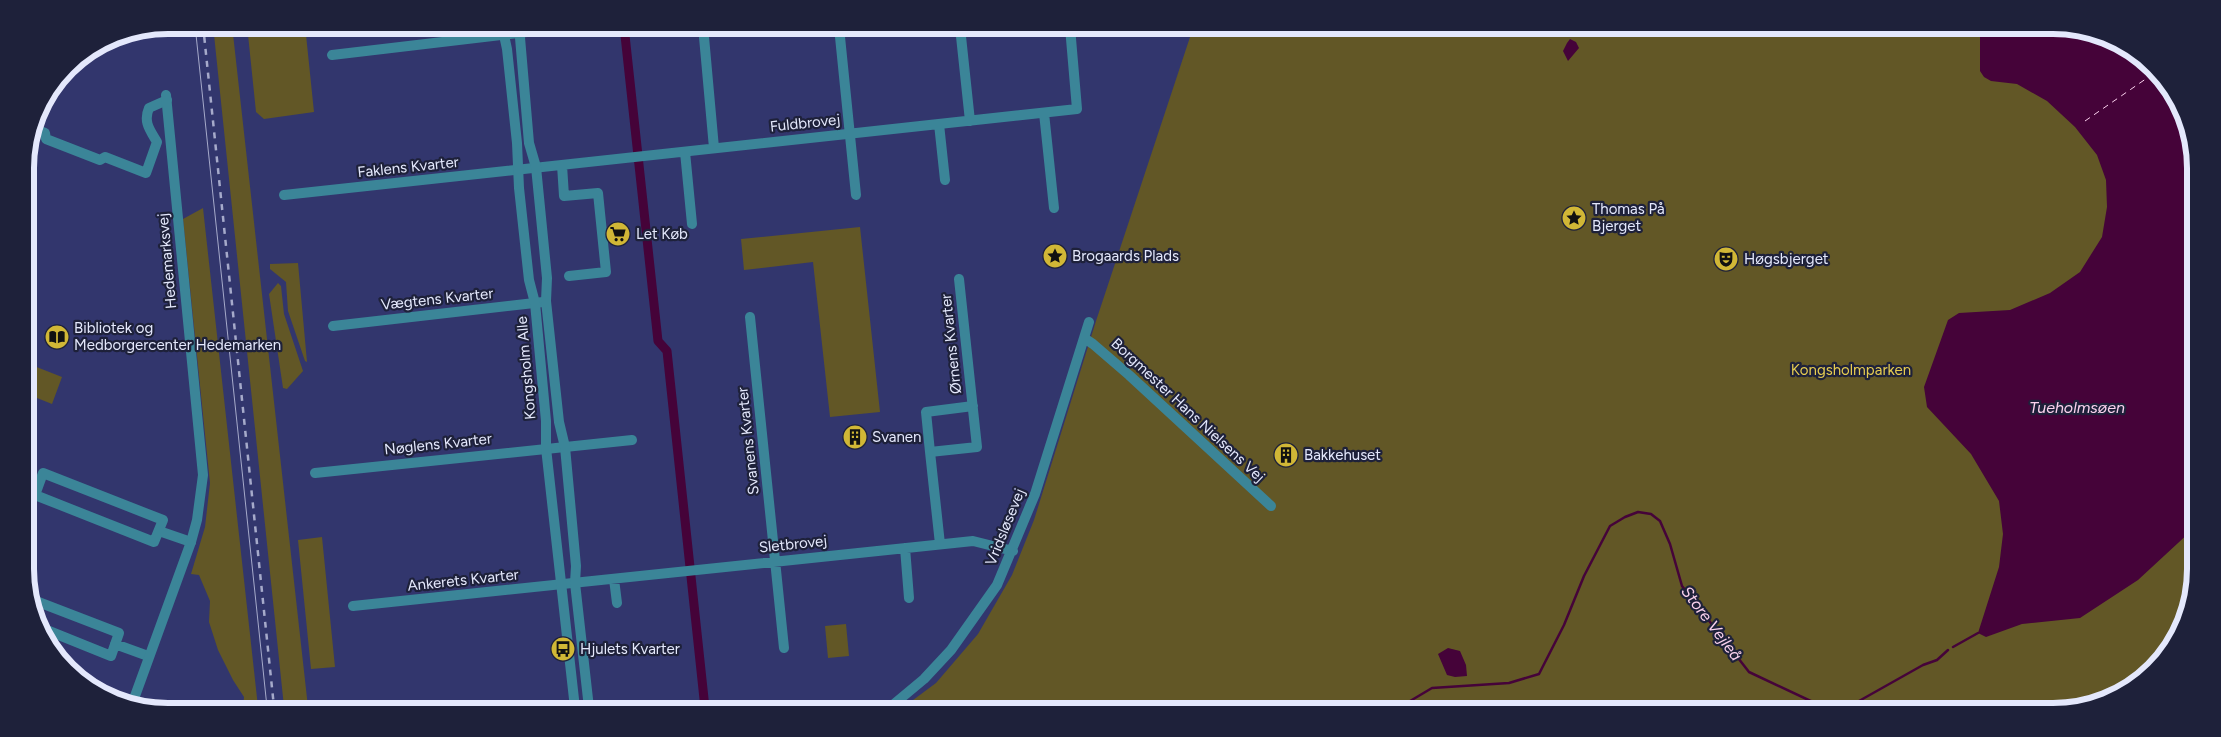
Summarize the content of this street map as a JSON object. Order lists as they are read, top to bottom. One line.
{"streets":{"street":["Fuldbrovej","Faklens Kvarter","Hedemarksvej","Vægtens Kvarter","Ørnens Kvarter","Kongsholm Alle","Borgmester Hans Nielsens Vej","Svanens Kvarter","Nøglens Kvarter","Vridsløsevej","Sletbrovej","Ankerets Kvarter"]},"crossings":[["Fuldbrovej","Faklens Kvarter"],["Fuldbrovej","Kongsholm Alle"],["Faklens Kvarter","Kongsholm Alle"],["Vægtens Kvarter","Kongsholm Alle"],["Ørnens Kvarter","Sletbrovej"],["Kongsholm Alle","Nøglens Kvarter"],["Kongsholm Alle","Sletbrovej"],["Kongsholm Alle","Ankerets Kvarter"],["Borgmester Hans Nielsens Vej","Vridsløsevej"],["Svanens Kvarter","Sletbrovej"],["Vridsløsevej","Sletbrovej"],["Sletbrovej","Ankerets Kvarter"]],"water":["Tueholmsøen","Store Vejleå"],"parks":["Kongsholmparken"],"places":{"place":["Thomas På Bjerget","Brogaards Plads"],"supermarket":["Let Køb"],"theatre":["Høgsbjerget"],"library":["Bibliotek og Medborgercenter Hedemarken"],"building":["Svanen","Bakkehuset"],"bus stop":["Hjulets Kvarter"]}}
